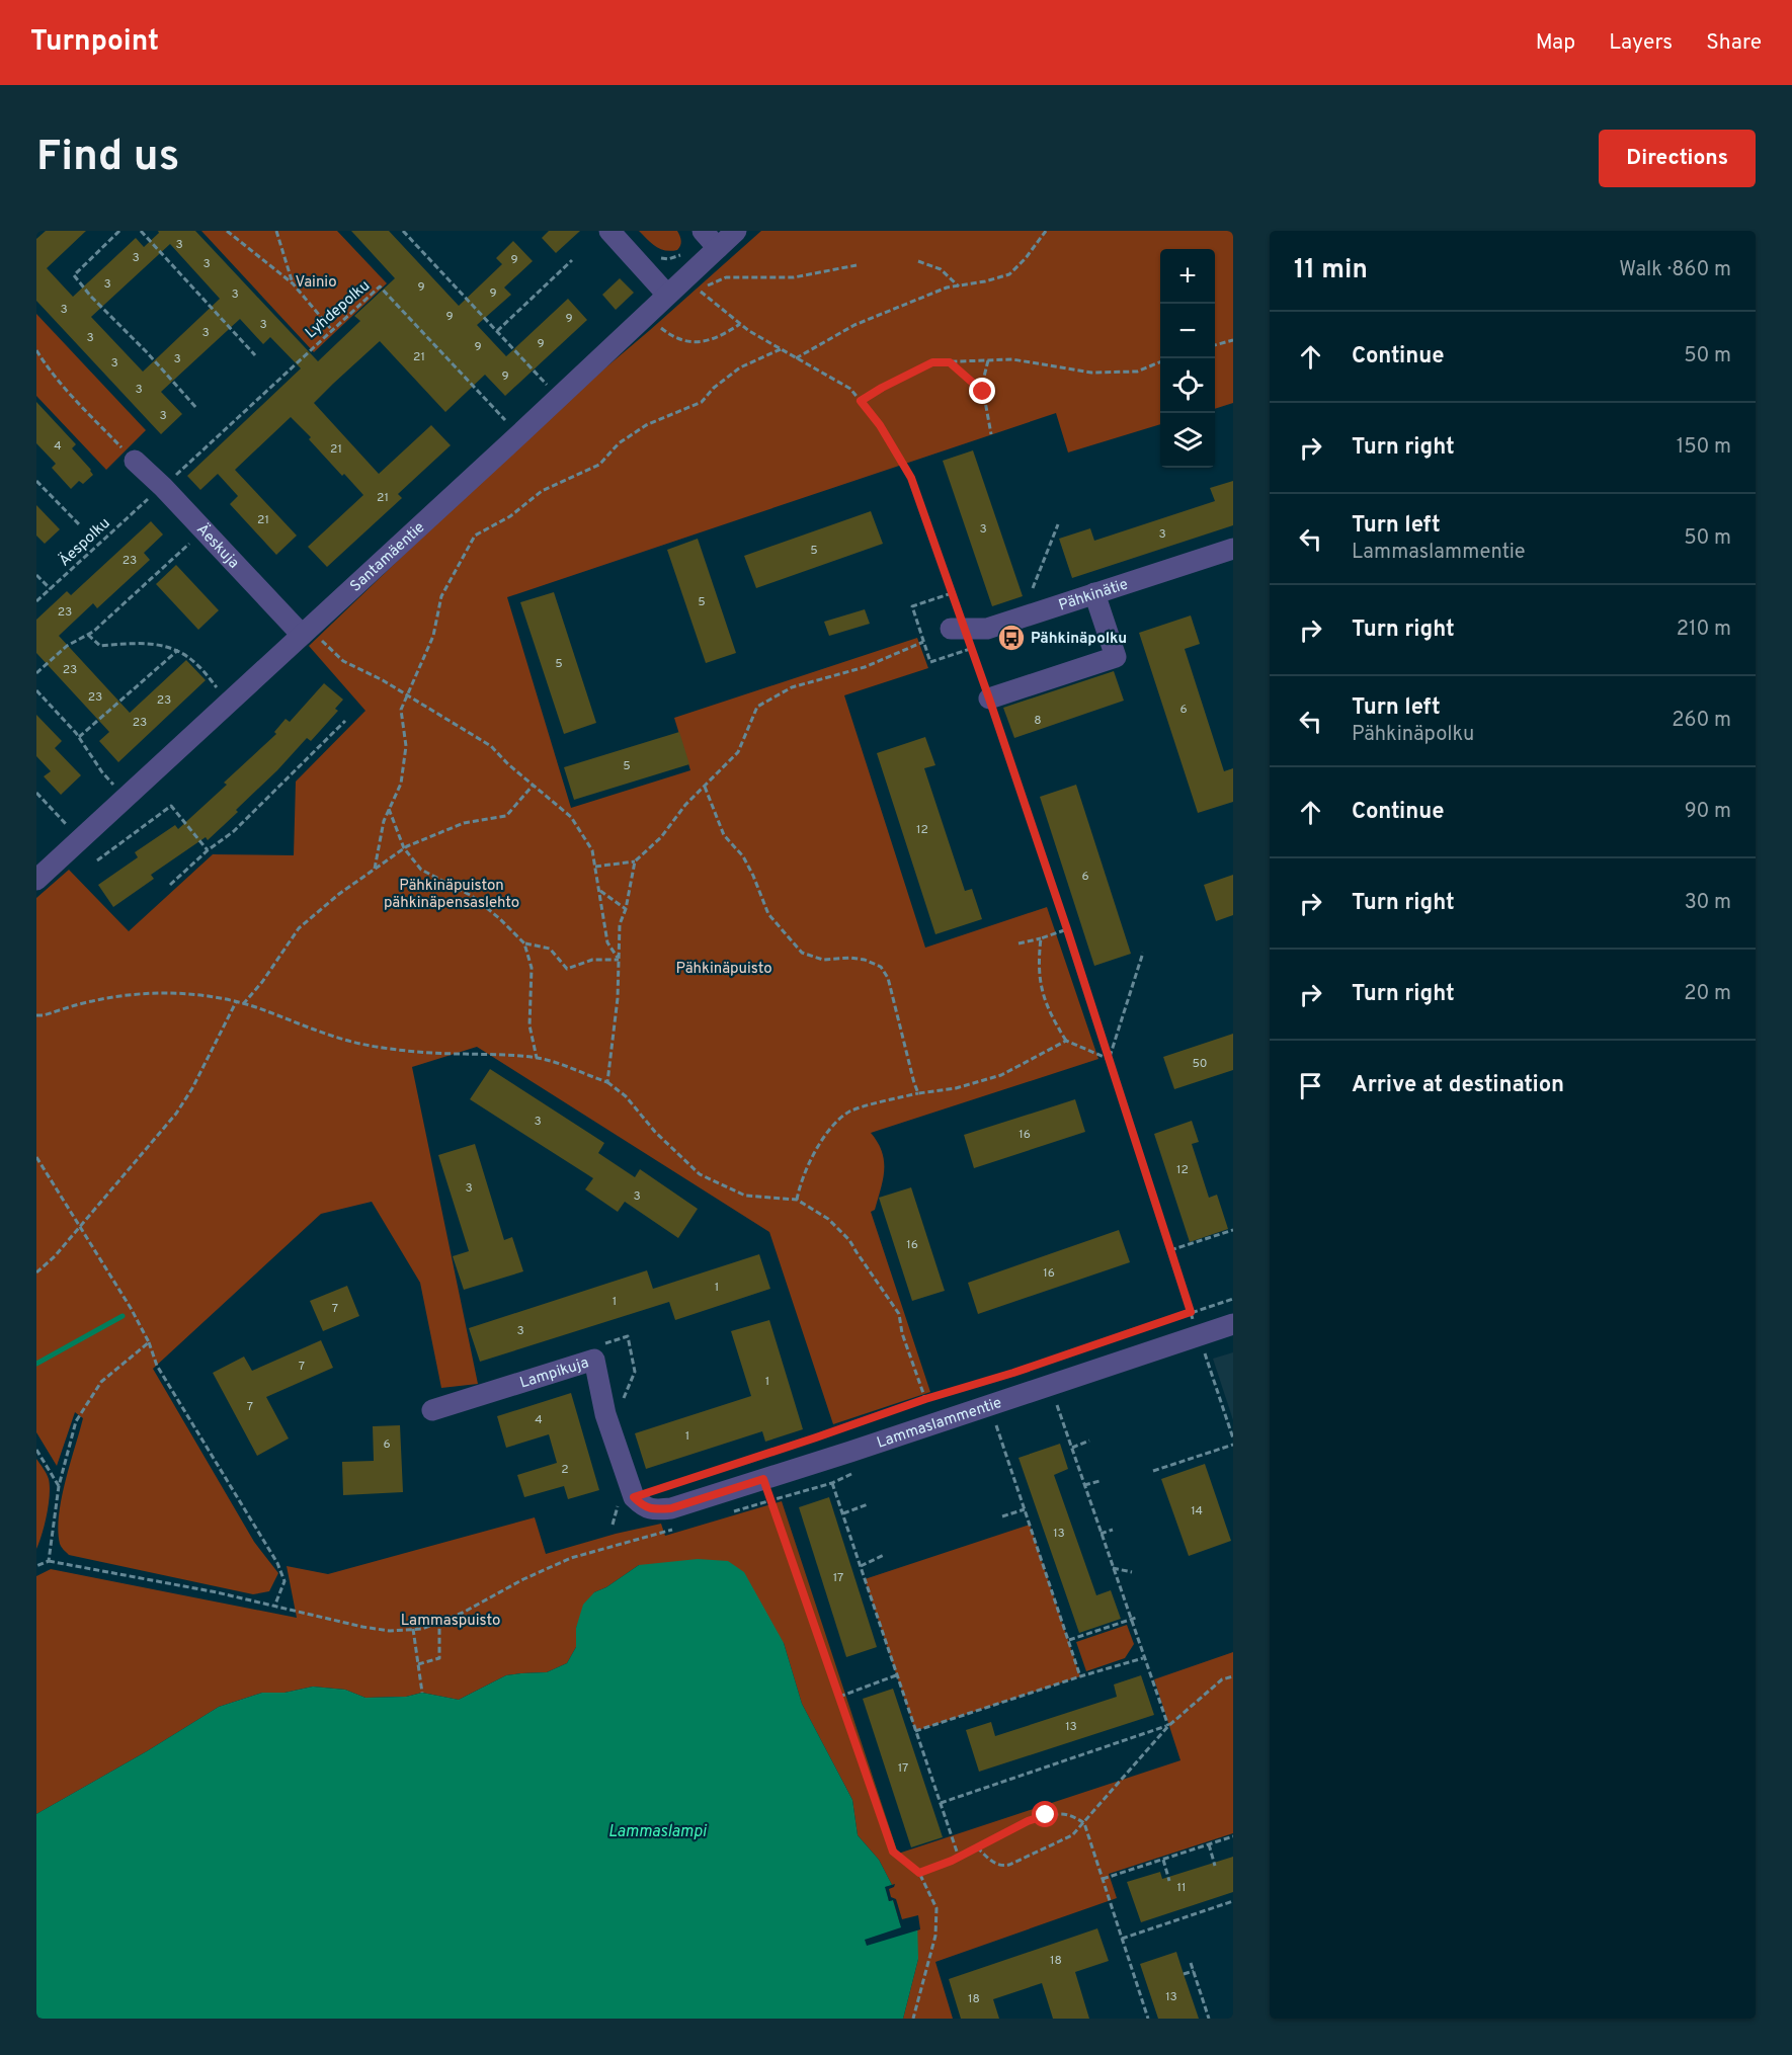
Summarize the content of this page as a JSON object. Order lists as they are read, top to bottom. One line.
{"streets":{"street":["Äeskuja","Santamäentie","Pähkinätie","Lampikuja","Lammaslammentie"],"path":["Lyhdepolku","Äespolku"]},"crossings":[["Lyhdepolku","Äespolku"],["Lyhdepolku","Äeskuja"],["Lyhdepolku","Santamäentie"],["Äespolku","Äeskuja"],["Äeskuja","Santamäentie"],["Lampikuja","Lammaslammentie"]],"water":["Lammaslampi"],"parks":["Vainio","Pähkinäpuiston pähkinäpensaslehto","Pähkinäpuisto","Lammaspuisto"],"places":{"bus stop":["Pähkinäpolku"]},"house_numbers":["3","3","9","3","3","9","9","3","3","9","9","3","3","3","9","9","21","3","3","9","3","3","4","21","21","21","3","3","5","23","5","23","5","23","23","23","6","8","23","5","12","6","50","3","16","12","3","3","16","16","1","1","7","3","7","1","7","4","1","6","2","14","13","17","13","17","11","18","13","18"],"page":{"header":"Turnpoint","nav":["Map","Layers","Share"],"buttons":"Directions","title":"Find us","heading":["11 min","Walk · 860 m"],"map_buttons":["+","−"],"list":[["Continue","50 m"],["Turn right","150 m"],["Turn left","Lammaslammentie","50 m"],["Turn right","210 m"],["Turn left","Pähkinäpolku","260 m"],["Continue","90 m"],["Turn right","30 m"],["Turn right","20 m"],"Arrive at destination"]}}
